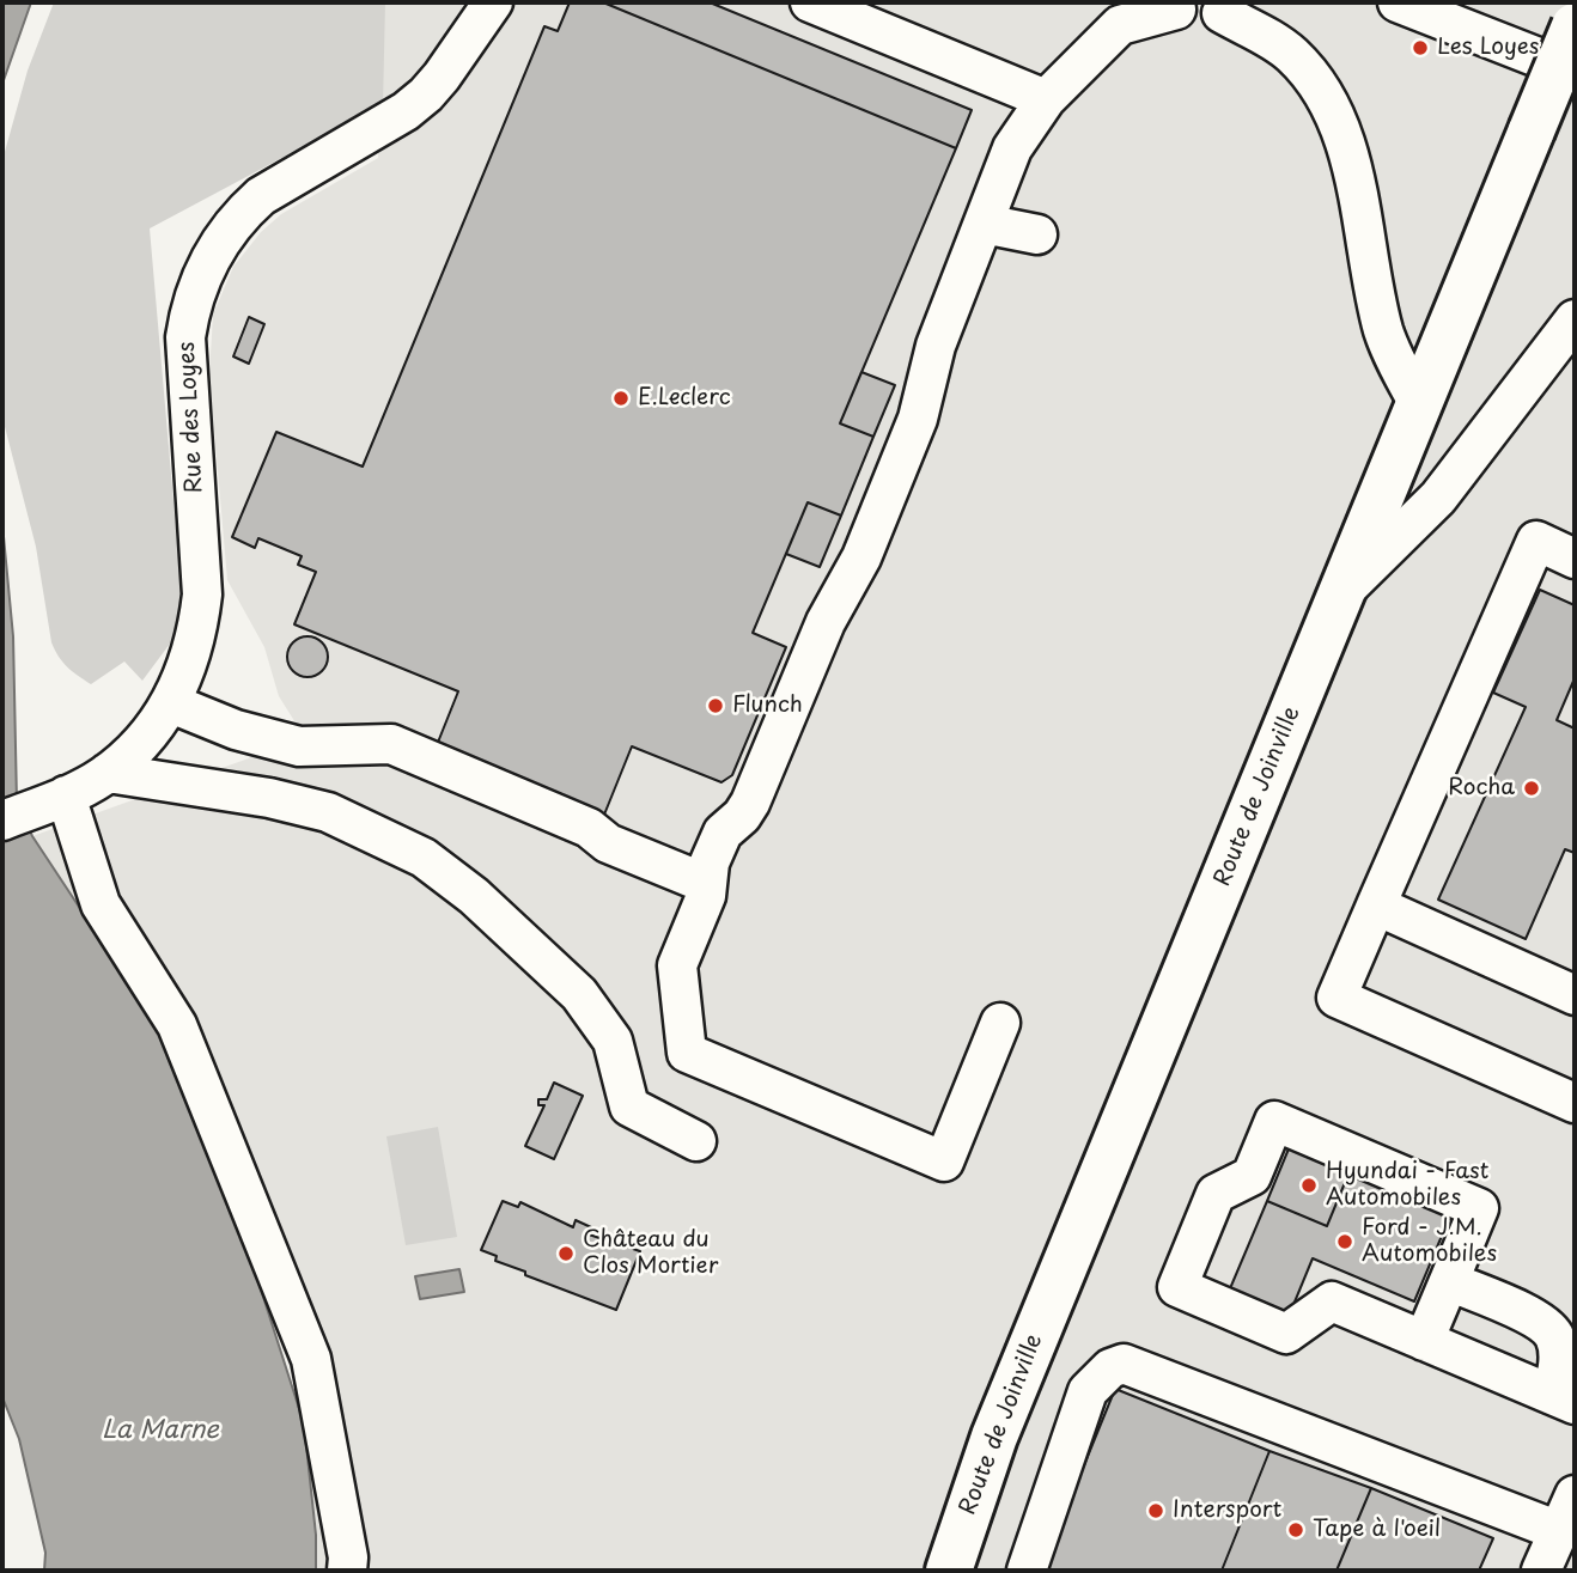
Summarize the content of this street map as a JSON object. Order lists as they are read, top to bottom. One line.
{"streets":{"main road":["Route de Joinville"],"street":["Rue des Loyes"]},"water":["La Marne"],"places":["Les Loyes","E.Leclerc","Flunch","Rocha","Hyundai - Fast Automobiles","Ford - J.M. Automobiles","Château du Clos Mortier","Intersport","Tape à l'oeil"]}
